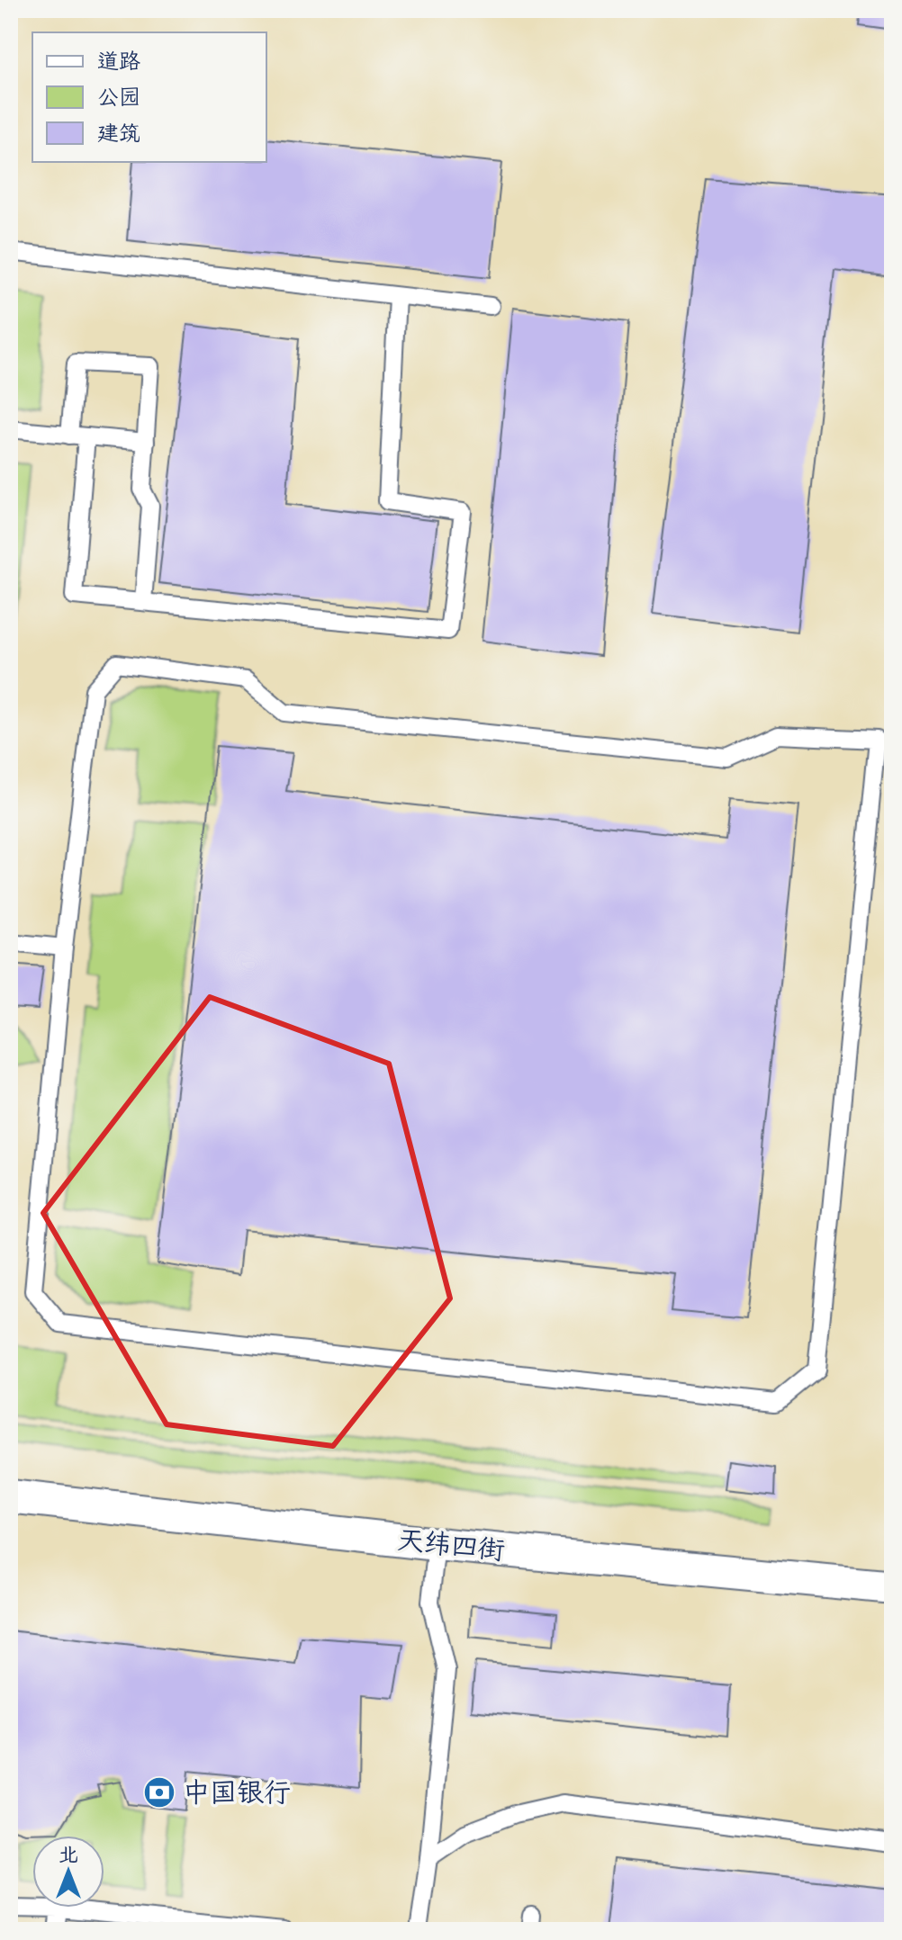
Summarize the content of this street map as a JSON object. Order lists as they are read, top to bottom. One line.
{"streets":{"street":["天纬四街"]},"places":{"bank":["中国银行"]},"legend":["道路","公园","建筑"],"north":"top"}
